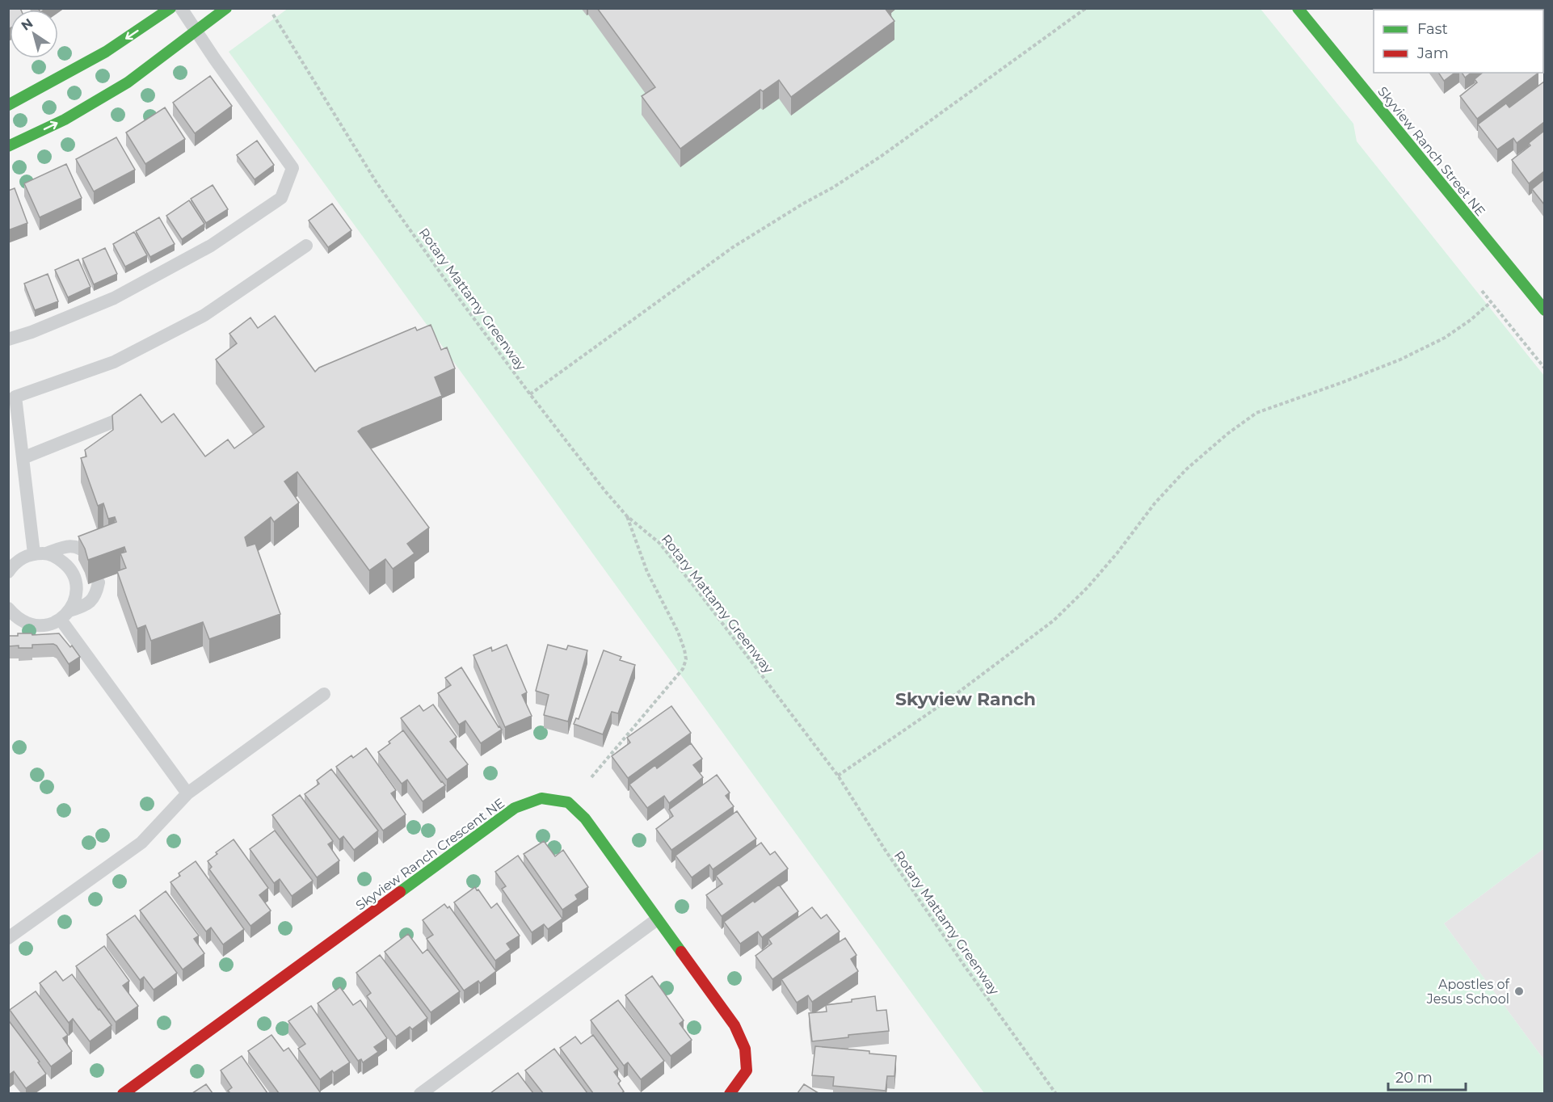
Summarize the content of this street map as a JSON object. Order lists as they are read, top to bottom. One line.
{"streets":{"street":["Skyview Ranch Street NE","Skyview Ranch Crescent NE"],"path":["Rotary Mattamy Greenway"]},"districts":["Skyview Ranch"],"places":["Apostles of Jesus School"],"legend":["Fast","Jam"],"scale_bar":"20 m","north":"top left"}
